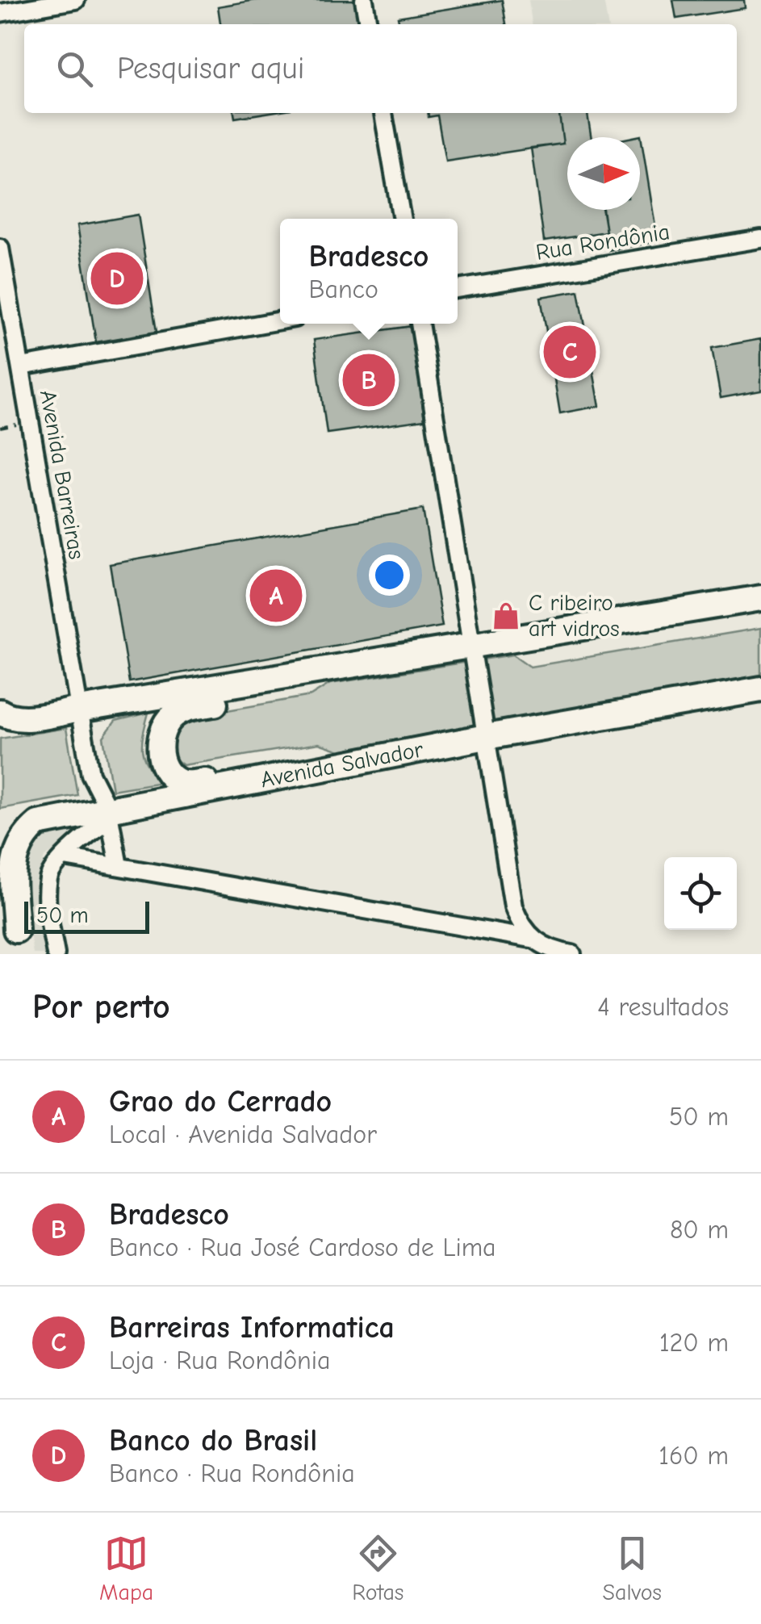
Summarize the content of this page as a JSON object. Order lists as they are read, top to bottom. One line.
{"streets":{"main road":["Avenida Salvador"],"street":["Rua Rondônia","Avenida Barreiras"]},"crossings":[["Avenida Barreiras","Avenida Salvador"]],"places":{"shop":["C ribeiro art vidros"]},"scale_bar":"50 m","north":"right","page":{"search":"Pesquisar aqui","popup":["Bradesco","Banco"],"pins":["D","C","B","A"],"scale":"50 m","heading":["Por perto","4 resultados"],"list":[{"mark":"A","name":"Grao do Cerrado","note":"Local · Avenida Salvador","value":"50 m"},{"mark":"B","name":"Bradesco","note":"Banco · Rua José Cardoso de Lima","value":"80 m"},{"mark":"C","name":"Barreiras Informatica","note":"Loja · Rua Rondônia","value":"120 m"},{"mark":"D","name":"Banco do Brasil","note":"Banco · Rua Rondônia","value":"160 m"}],"nav":["Mapa","Rotas","Salvos"]}}
